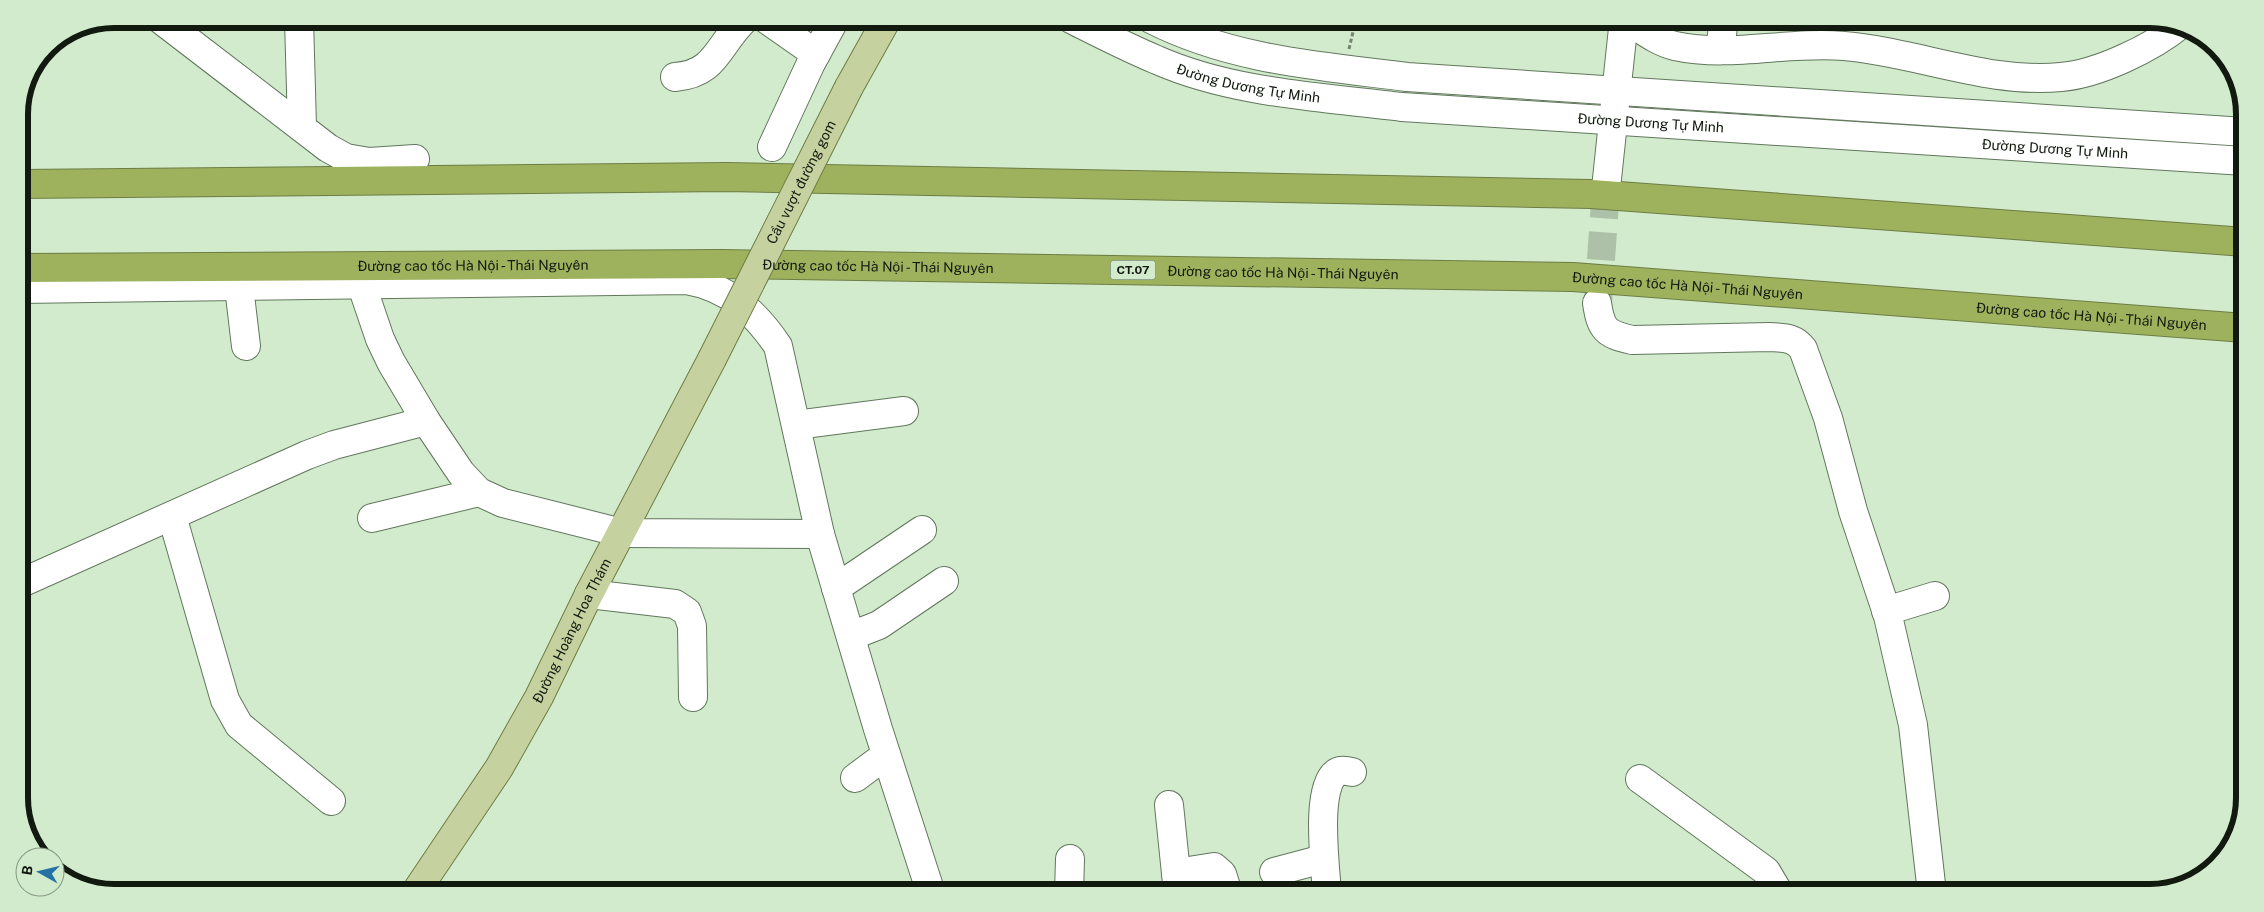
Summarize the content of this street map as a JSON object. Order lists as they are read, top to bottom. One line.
{"streets":{"highway":["Đường cao tốc Hà Nội - Thái Nguyên","CT.07"],"main road":["Cầu vượt đường gom","Đường Hoàng Hoa Thám"],"street":["Đường Dương Tự Minh"]},"crossings":[["Cầu vượt đường gom","Đường Hoàng Hoa Thám"]],"north":"left"}
